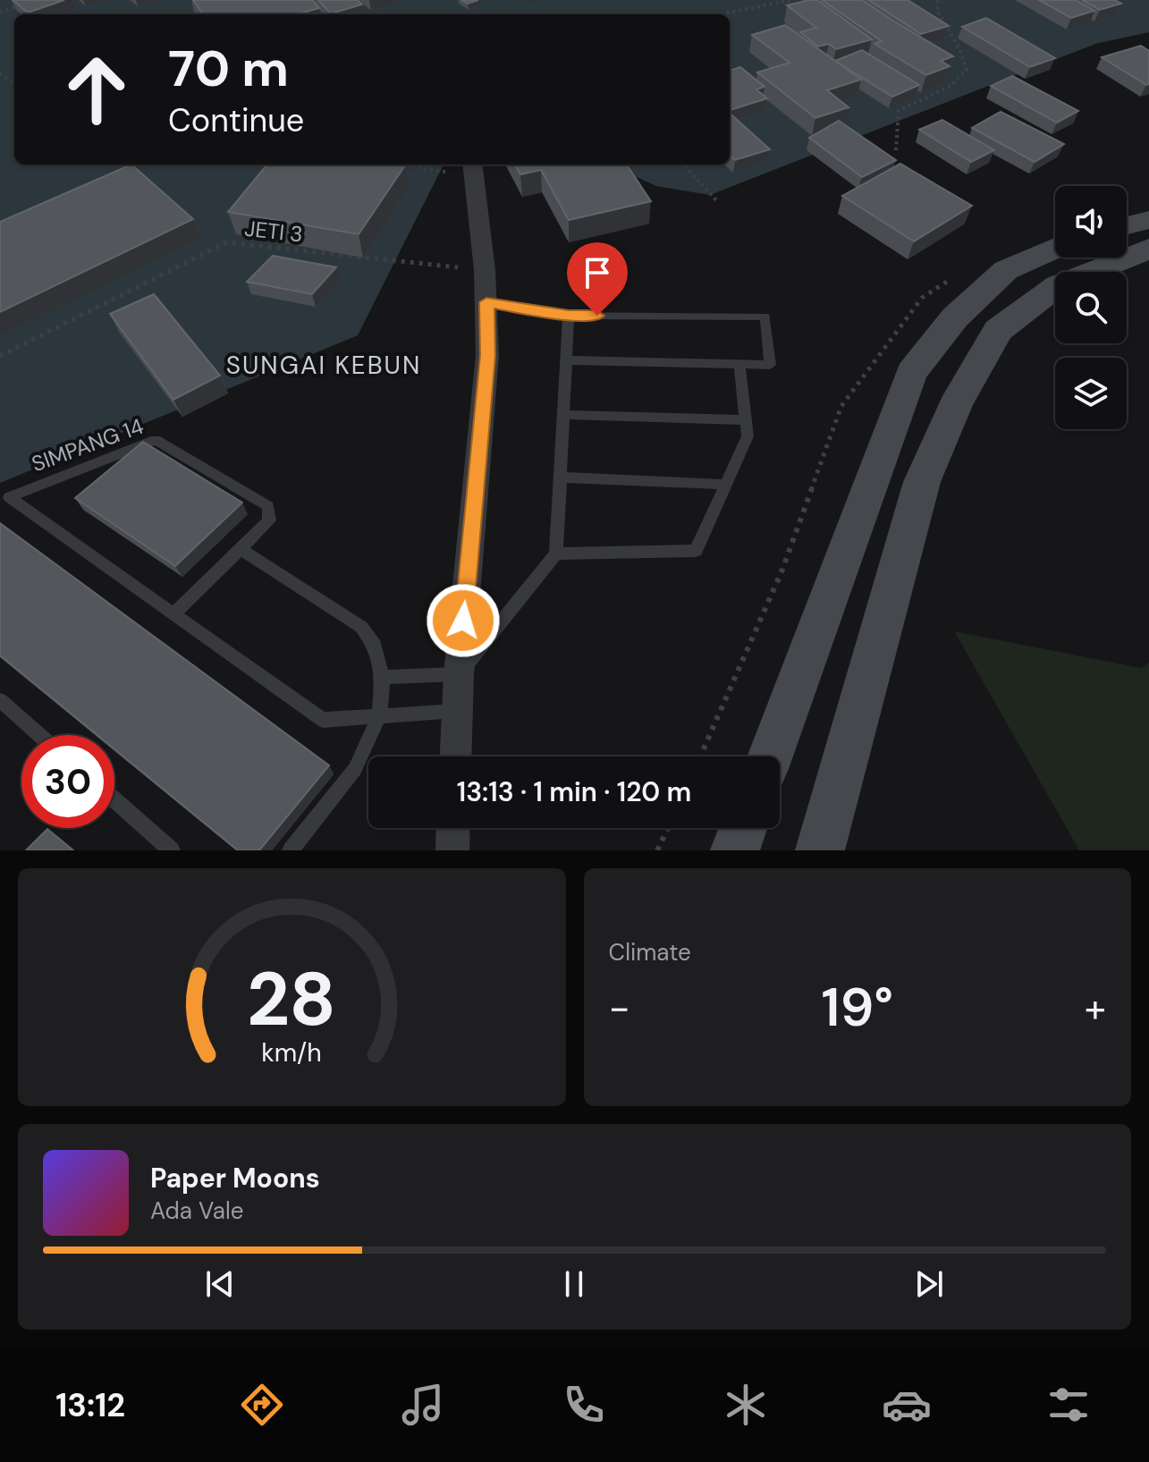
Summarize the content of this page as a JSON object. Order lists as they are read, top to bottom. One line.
{"streets":{"lane":["SIMPANG 14"],"path":["JETI 3"]},"districts":["SUNGAI KEBUN"],"page":{"turn":["70 m","Continue"],"limit":"30","trip":"13:13 · 1 min · 120 m","tile":"Climate","heat":["−","19°","+"],"song":["Paper Moons","Ada Vale"],"tabs":"13:12","gauge":["28","km/h"]}}
